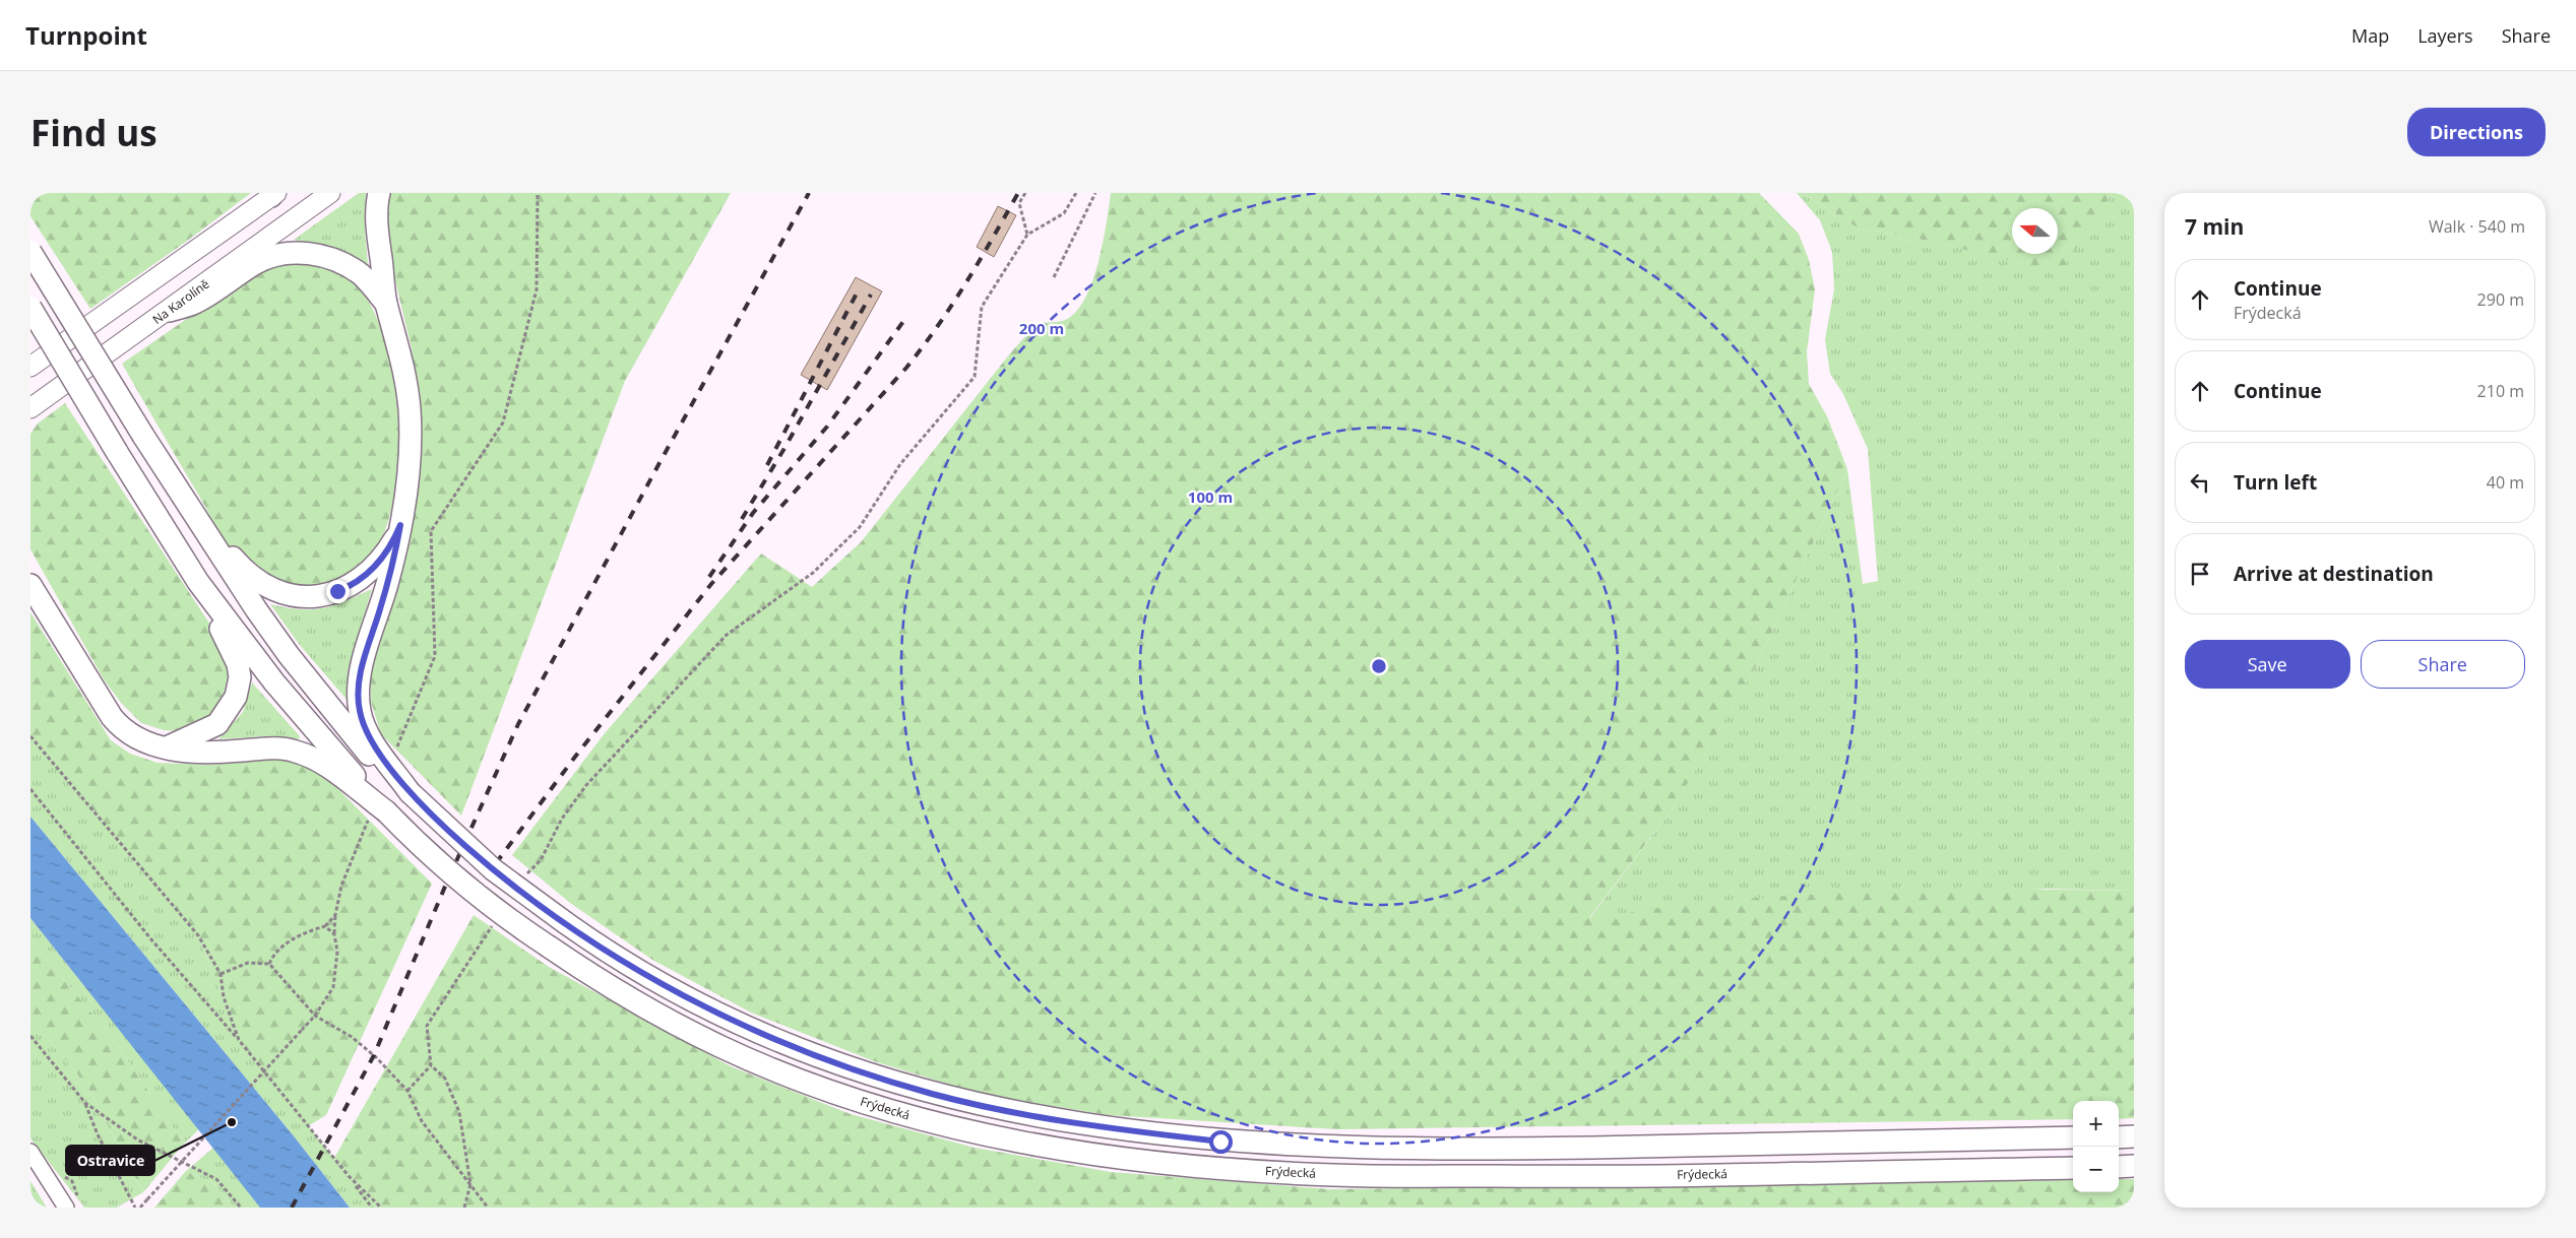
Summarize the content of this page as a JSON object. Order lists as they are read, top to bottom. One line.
{"streets":{"main road":["Frýdecká"],"street":["Na Karolíně"]},"places":["Ostravice"],"north":"left","page":{"header":"Turnpoint","nav":["Map","Layers","Share"],"buttons":["Directions",["Save","Share"]],"title":"Find us","heading":["7 min","Walk · 540 m"],"list":[["Continue","Frýdecká","290 m"],["Continue","210 m"],["Turn left","40 m"],"Arrive at destination"],"map_buttons":["+","−"]},"rings":["200 m","100 m"]}
